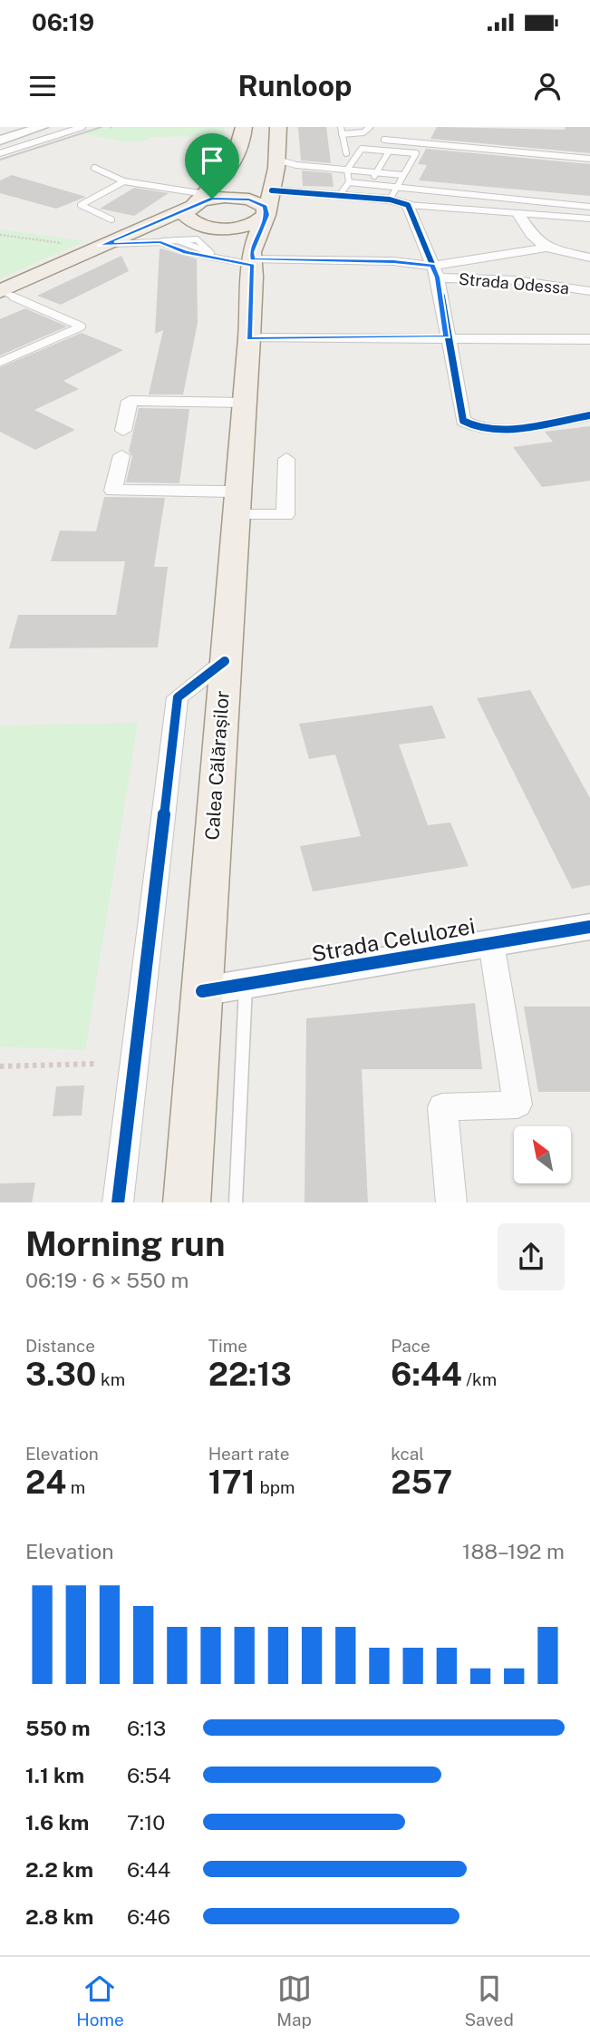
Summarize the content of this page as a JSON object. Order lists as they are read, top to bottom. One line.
{"streets":{"main road":["Calea Călărașilor"],"street":["Strada Odessa","Strada Celulozei"]},"crossings":[["Calea Călărașilor","Strada Celulozei"]],"north":"top left","page":{"status":"06:19","header":"Runloop","heading":["Morning run","06:19 · 6 × 550 m"],"stats":[["Distance","3.30 km"],["Time","22:13"],["Pace","6:44 /km"],["Elevation","24 m"],["Heart rate","171 bpm"],["kcal","257"]],"chart":["Elevation","188–192 m"],"list":[{"name":"550 m","note":"6:13"},{"name":"1.1 km","note":"6:54"},{"name":"1.6 km","note":"7:10"},{"name":"2.2 km","note":"6:44"},{"name":"2.8 km","note":"6:46"}],"tabs":["Home","Map","Saved"]}}
